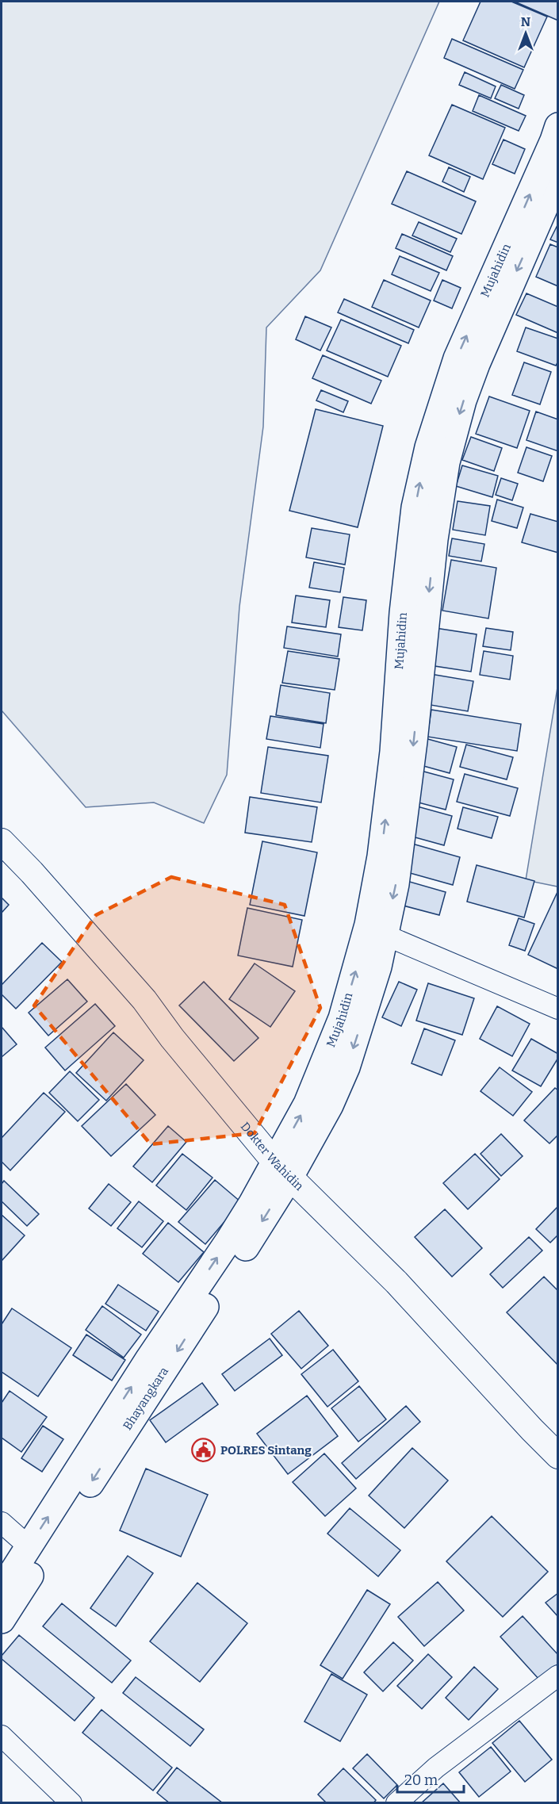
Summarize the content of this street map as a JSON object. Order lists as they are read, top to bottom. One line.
{"streets":{"main road":["Mujahidin","Bhayangkara"],"street":["Dokter Wahidin"]},"crossings":[["Mujahidin","Dokter Wahidin"],["Mujahidin","Bhayangkara"],["Dokter Wahidin","Bhayangkara"]],"places":{"public building":["POLRES Sintang"]},"scale_bar":"20 m","north":"top"}
